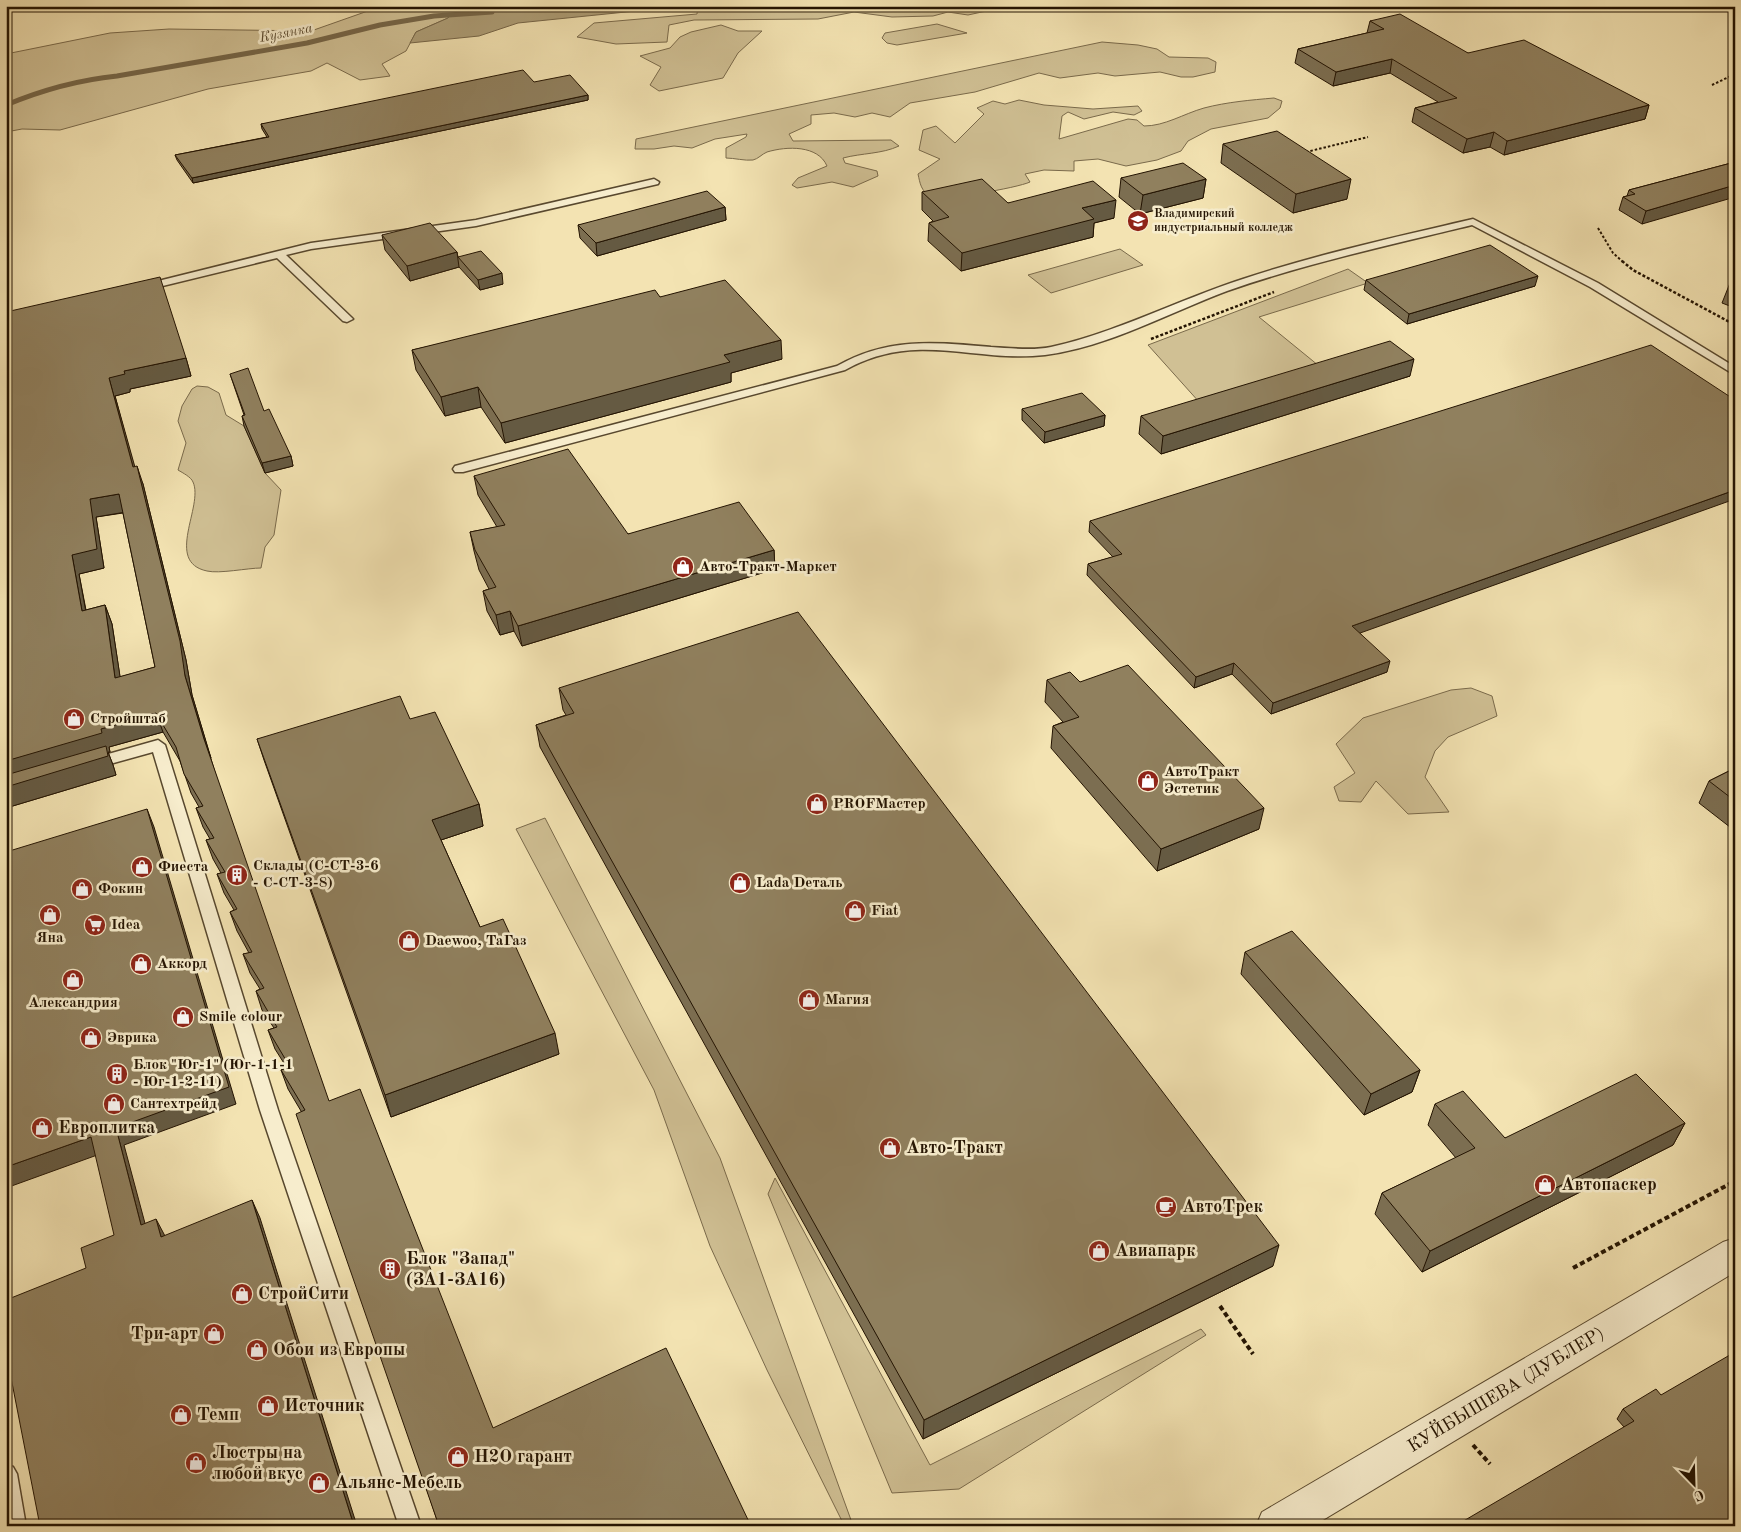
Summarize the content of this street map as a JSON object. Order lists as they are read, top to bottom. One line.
{"streets":{"street":["КУЙБЫШЕВА (ДУБЛЕР)"]},"water":["Кузянка"],"places":{"school or university":["Владимирский индустриальный колледж"],"shop":["Авто-Тракт-Маркет","Стройштаб","АвтоТракт Эстетик","PROFМастер","Фиеста","Lada Dеталь","Фокин","Fiat","Яна","Daewoo, ТаГаз","Аккорд","Александрия","Магия","Smile colour","Эврика","Сантехтрейд","Европлитка","Авто-Тракт","Автопаскер","Авиапарк","СтройСити","Три-арт","Обои из Европы","Источник","Темп","H2O гарант","Люстры на любой вкус","Альянс-Мебель"],"building":["Склады (С-СТ-3-6 - С-СТ-3-8)","Блок \"Юг-1\" (Юг-1-1-1 - Юг-1-2-11)","Блок \"Запад\" (ЗА1-ЗА16)"],"supermarket":["Idea"],"cafe":["АвтоТрек"]},"north":"bottom right"}
